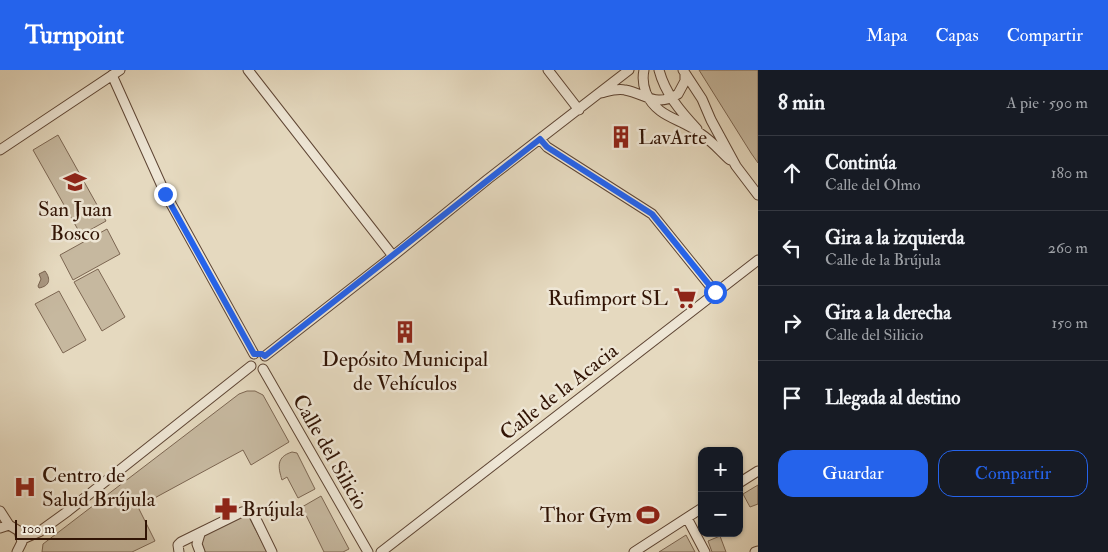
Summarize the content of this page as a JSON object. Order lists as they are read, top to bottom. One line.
{"streets":{"street":["Calle de la Acacia","Calle del Silicio"]},"places":{"building":["LavArte","Depósito Municipal de Vehículos"],"school or university":["San Juan Bosco"],"supermarket":["Rufimport SL"],"hospital":["Centro de Salud Brújula"],"pharmacy":["Brújula"],"sports":["Thor Gym"]},"scale_bar":"100 m","page":{"header":"Turnpoint","nav":["Mapa","Capas","Compartir"],"heading":["8 min","A pie · 590 m"],"list":[["Continúa","Calle del Olmo","180 m"],["Gira a la izquierda","Calle de la Brújula","260 m"],["Gira a la derecha","Calle del Silicio","150 m"],"Llegada al destino"],"buttons":["Guardar","Compartir"],"map_buttons":["+","−"],"scale":"100 m"}}
